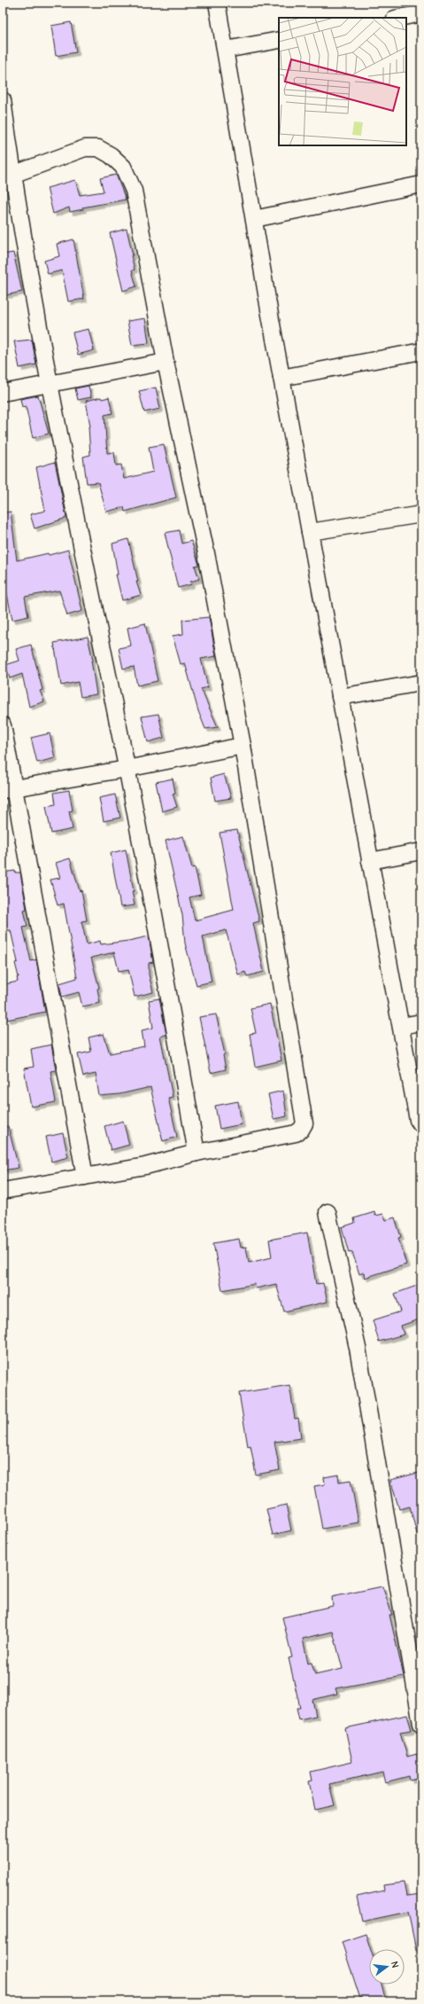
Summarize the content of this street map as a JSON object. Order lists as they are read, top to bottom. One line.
{"north":"right"}
